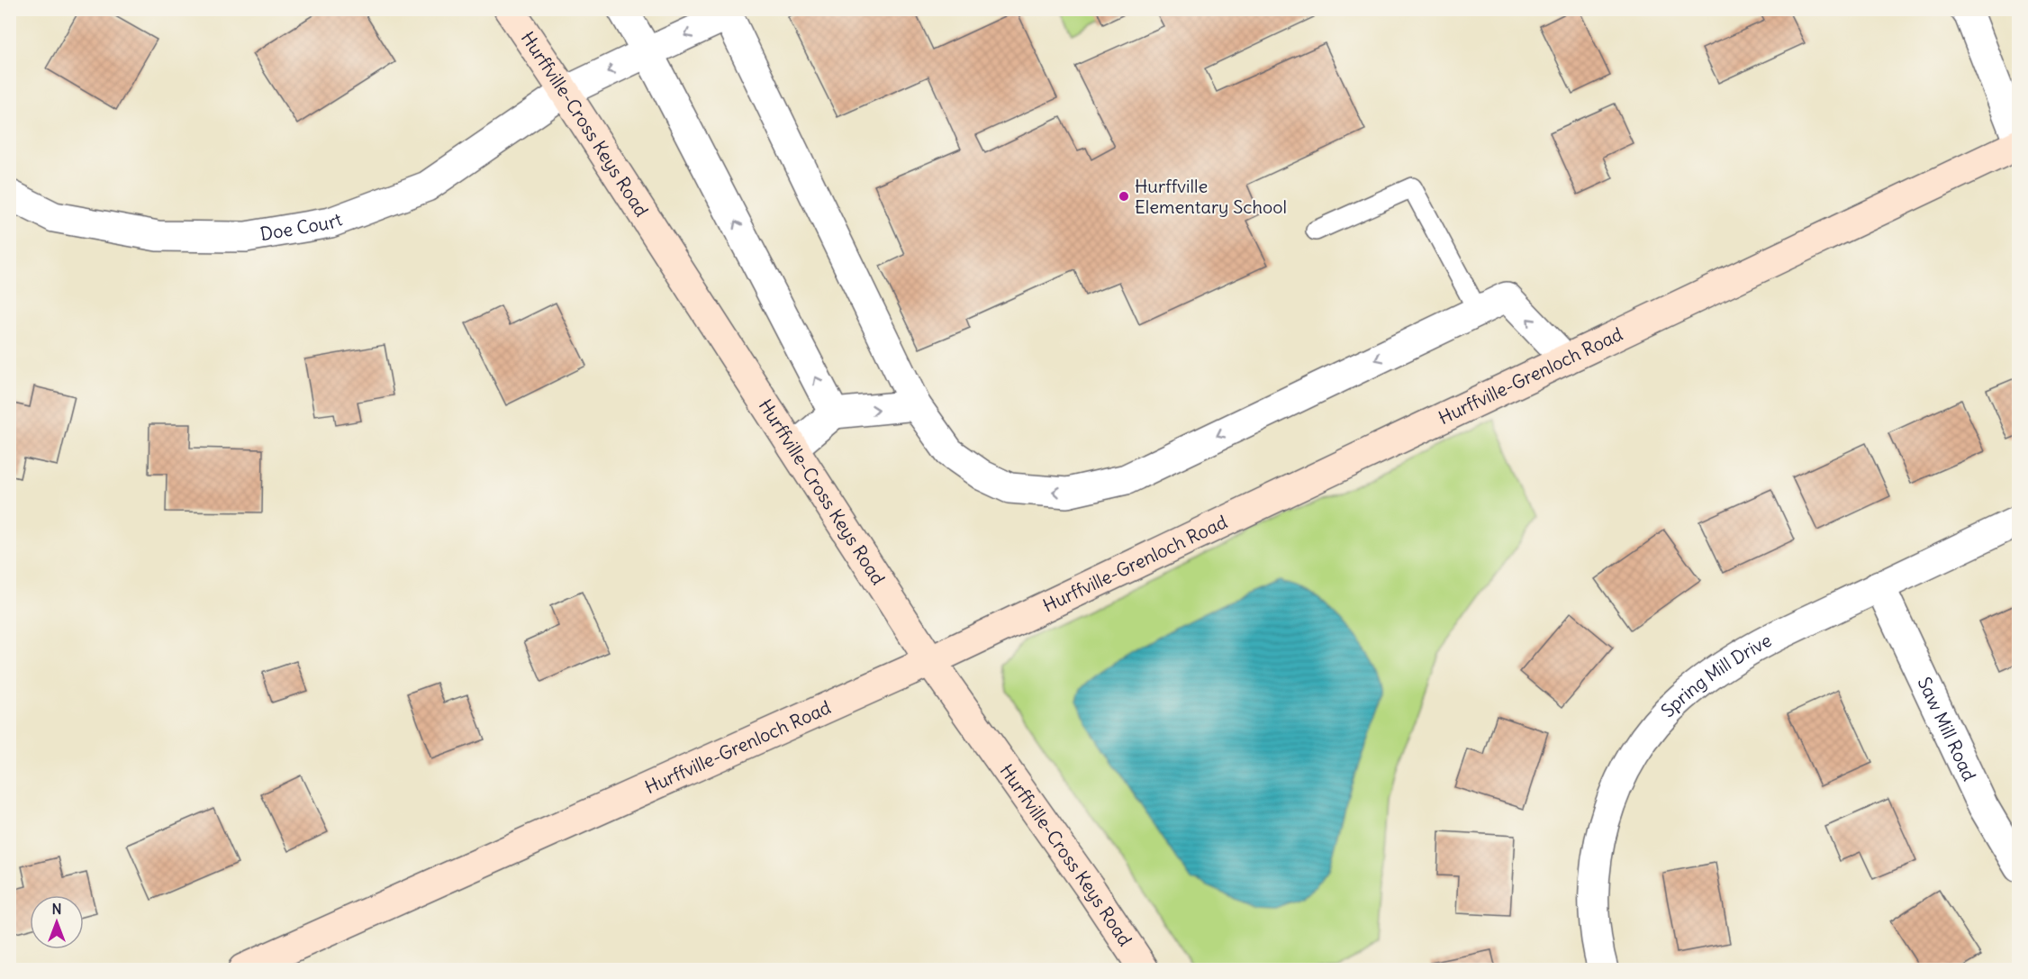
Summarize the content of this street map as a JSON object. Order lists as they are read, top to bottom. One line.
{"streets":{"main road":["Hurffville-Cross Keys Road","Hurffville-Grenloch Road"],"street":["Doe Court","Spring Mill Drive","Saw Mill Road"]},"crossings":[["Hurffville-Cross Keys Road","Doe Court"],["Hurffville-Cross Keys Road","Hurffville-Grenloch Road"],["Spring Mill Drive","Saw Mill Road"]],"places":["Hurffville Elementary School"],"north":"top"}
